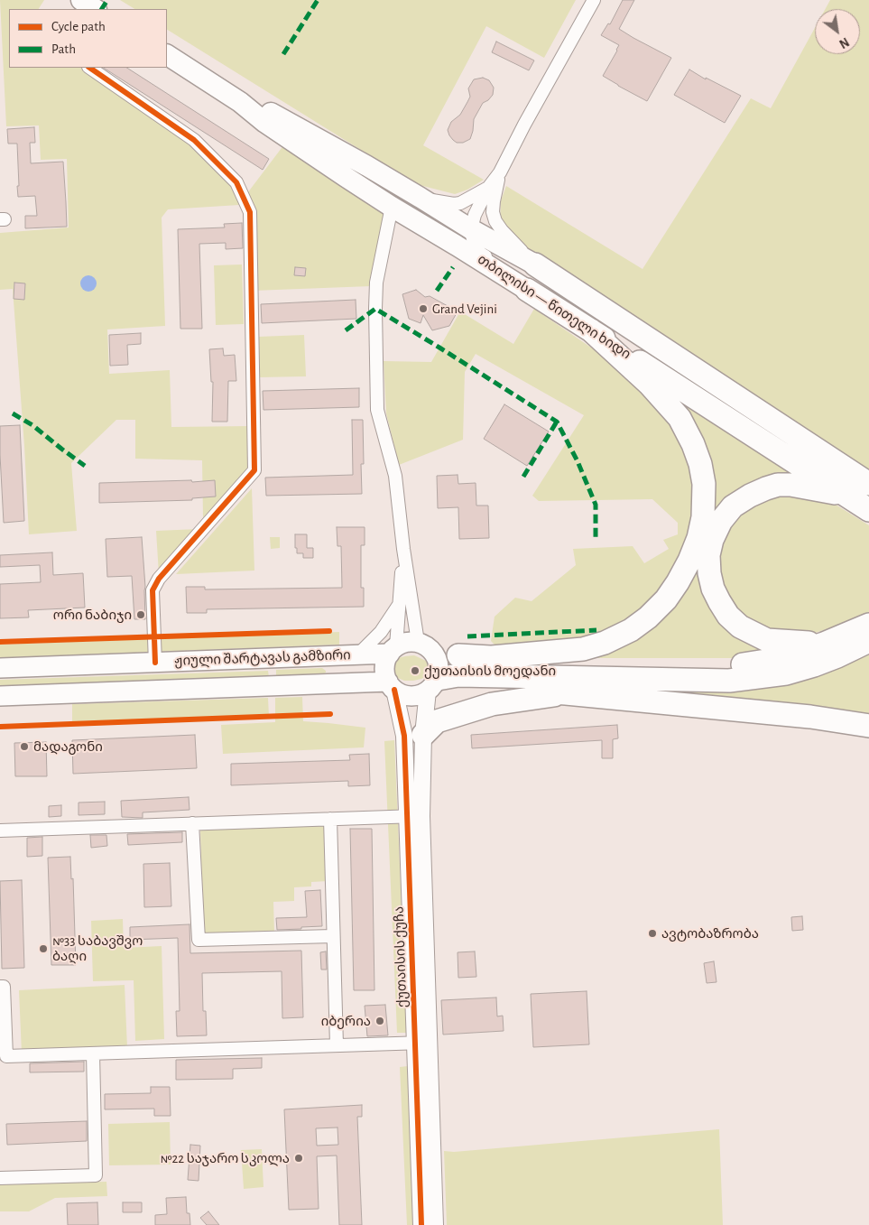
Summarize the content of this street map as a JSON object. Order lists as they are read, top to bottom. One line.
{"streets":{"highway":["თბილისი — წითელი ხიდი"],"main road":["ჟიული შარტავას გამზირი"],"street":["ქუთაისის ქუჩა"]},"crossings":[["ჟიული შარტავას გამზირი","ქუთაისის ქუჩა"]],"places":["Grand Vejini","ორი ნაბიჯი","ქუთაისის მოედანი","მადაგონი","ავტობაზრობა","№33 საბავშვო ბაღი","იბერია","№22 საჯარო სკოლა"],"legend":["Cycle path","Path"],"north":"bottom right"}
